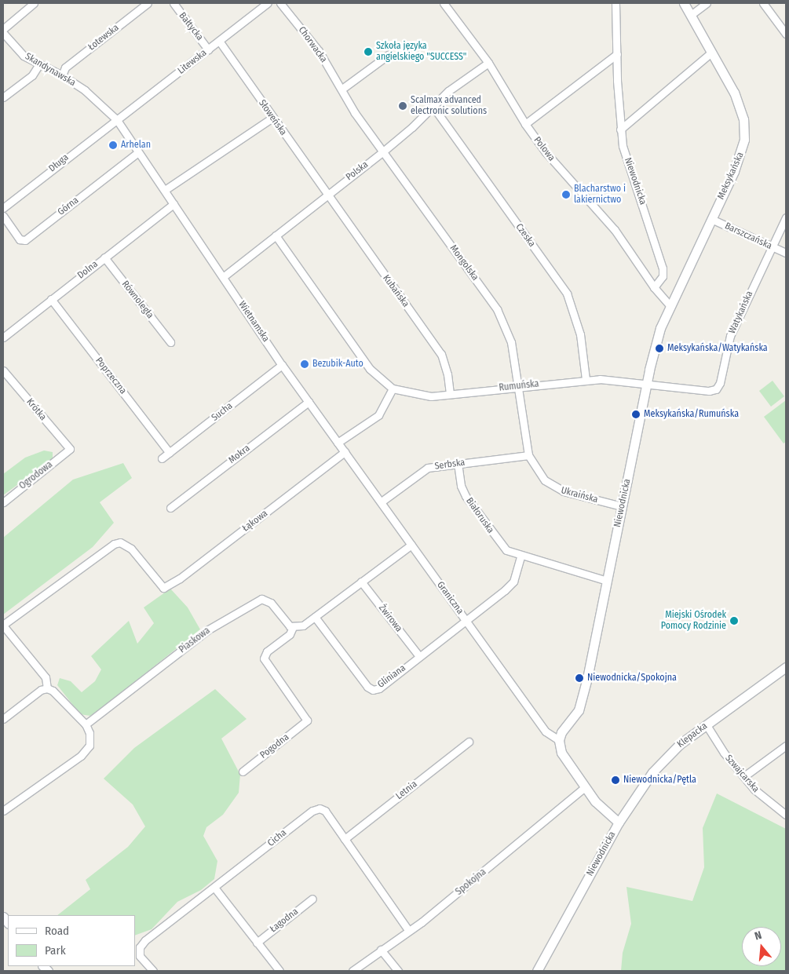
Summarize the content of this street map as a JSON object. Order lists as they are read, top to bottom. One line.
{"streets":{"street":["Bałtycka","Łotewska","Chorwacka","Litewska","Skandynawska","Słoweńska","Polowa","Długa","Polska","Meksykańska","Niewodnicka","Górna","Czeska","Barszczańska","Mongolska","Dolna","Kubańska","Równoległa","Watykańska","Wietnamska","Poprzeczna","Rumuńska","Krótka","Sucha","Mokra","Serbska","Ogrodowa","Ukraińska","Białoruska","Łąkowa","Graniczna","Żwirowa","Piaskowa","Gliniana","Klepacka","Pogodna","Szwajcarska","Letnia","Cicha","Spokojna","Łagodna"]},"crossings":[["Bałtycka","Litewska"],["Łotewska","Skandynawska"],["Chorwacka","Polska"],["Chorwacka","Mongolska"],["Litewska","Skandynawska"],["Litewska","Słoweńska"],["Litewska","Długa"],["Litewska","Wietnamska"],["Skandynawska","Długa"],["Skandynawska","Wietnamska"],["Słoweńska","Polska"],["Słoweńska","Kubańska"],["Polowa","Polska"],["Polowa","Niewodnicka"],["Długa","Wietnamska"],["Polska","Czeska"],["Polska","Mongolska"],["Polska","Kubańska"],["Polska","Wietnamska"],["Polska","Rumuńska"],["Meksykańska","Niewodnicka"],["Meksykańska","Barszczańska"],["Niewodnicka","Watykańska"],["Niewodnicka","Rumuńska"],["Niewodnicka","Ukraińska"],["Niewodnicka","Białoruska"],["Niewodnicka","Graniczna"],["Niewodnicka","Klepacka"],["Niewodnicka","Spokojna"],["Górna","Wietnamska"],["Czeska","Rumuńska"],["Barszczańska","Watykańska"],["Mongolska","Rumuńska"],["Mongolska","Ukraińska"],["Dolna","Równoległa"],["Dolna","Wietnamska"],["Dolna","Poprzeczna"],["Kubańska","Rumuńska"],["Watykańska","Rumuńska"],["Wietnamska","Sucha"],["Wietnamska","Mokra"],["Wietnamska","Łąkowa"],["Wietnamska","Graniczna"],["Poprzeczna","Sucha"],["Rumuńska","Ukraińska"],["Krótka","Ogrodowa"],["Serbska","Ukraińska"],["Serbska","Białoruska"],["Serbska","Graniczna"],["Łąkowa","Graniczna"],["Graniczna","Gliniana"],["Żwirowa","Gliniana"],["Piaskowa","Pogodna"],["Klepacka","Szwajcarska"],["Letnia","Cicha"],["Cicha","Spokojna"]],"places":["Szkoła języka angielskiego \"SUCCESS\"","Scalmax advanced electronic solutions","Arhelan","Blacharstwo i lakiernictwo","Meksykańska/Watykańska","Bezubik-Auto","Meksykańska/Rumuńska","Miejski Ośrodek Pomocy Rodzinie","Niewodnicka/Spokojna","Niewodnicka/Pętla"],"legend":["Road","Park"],"north":"top"}
